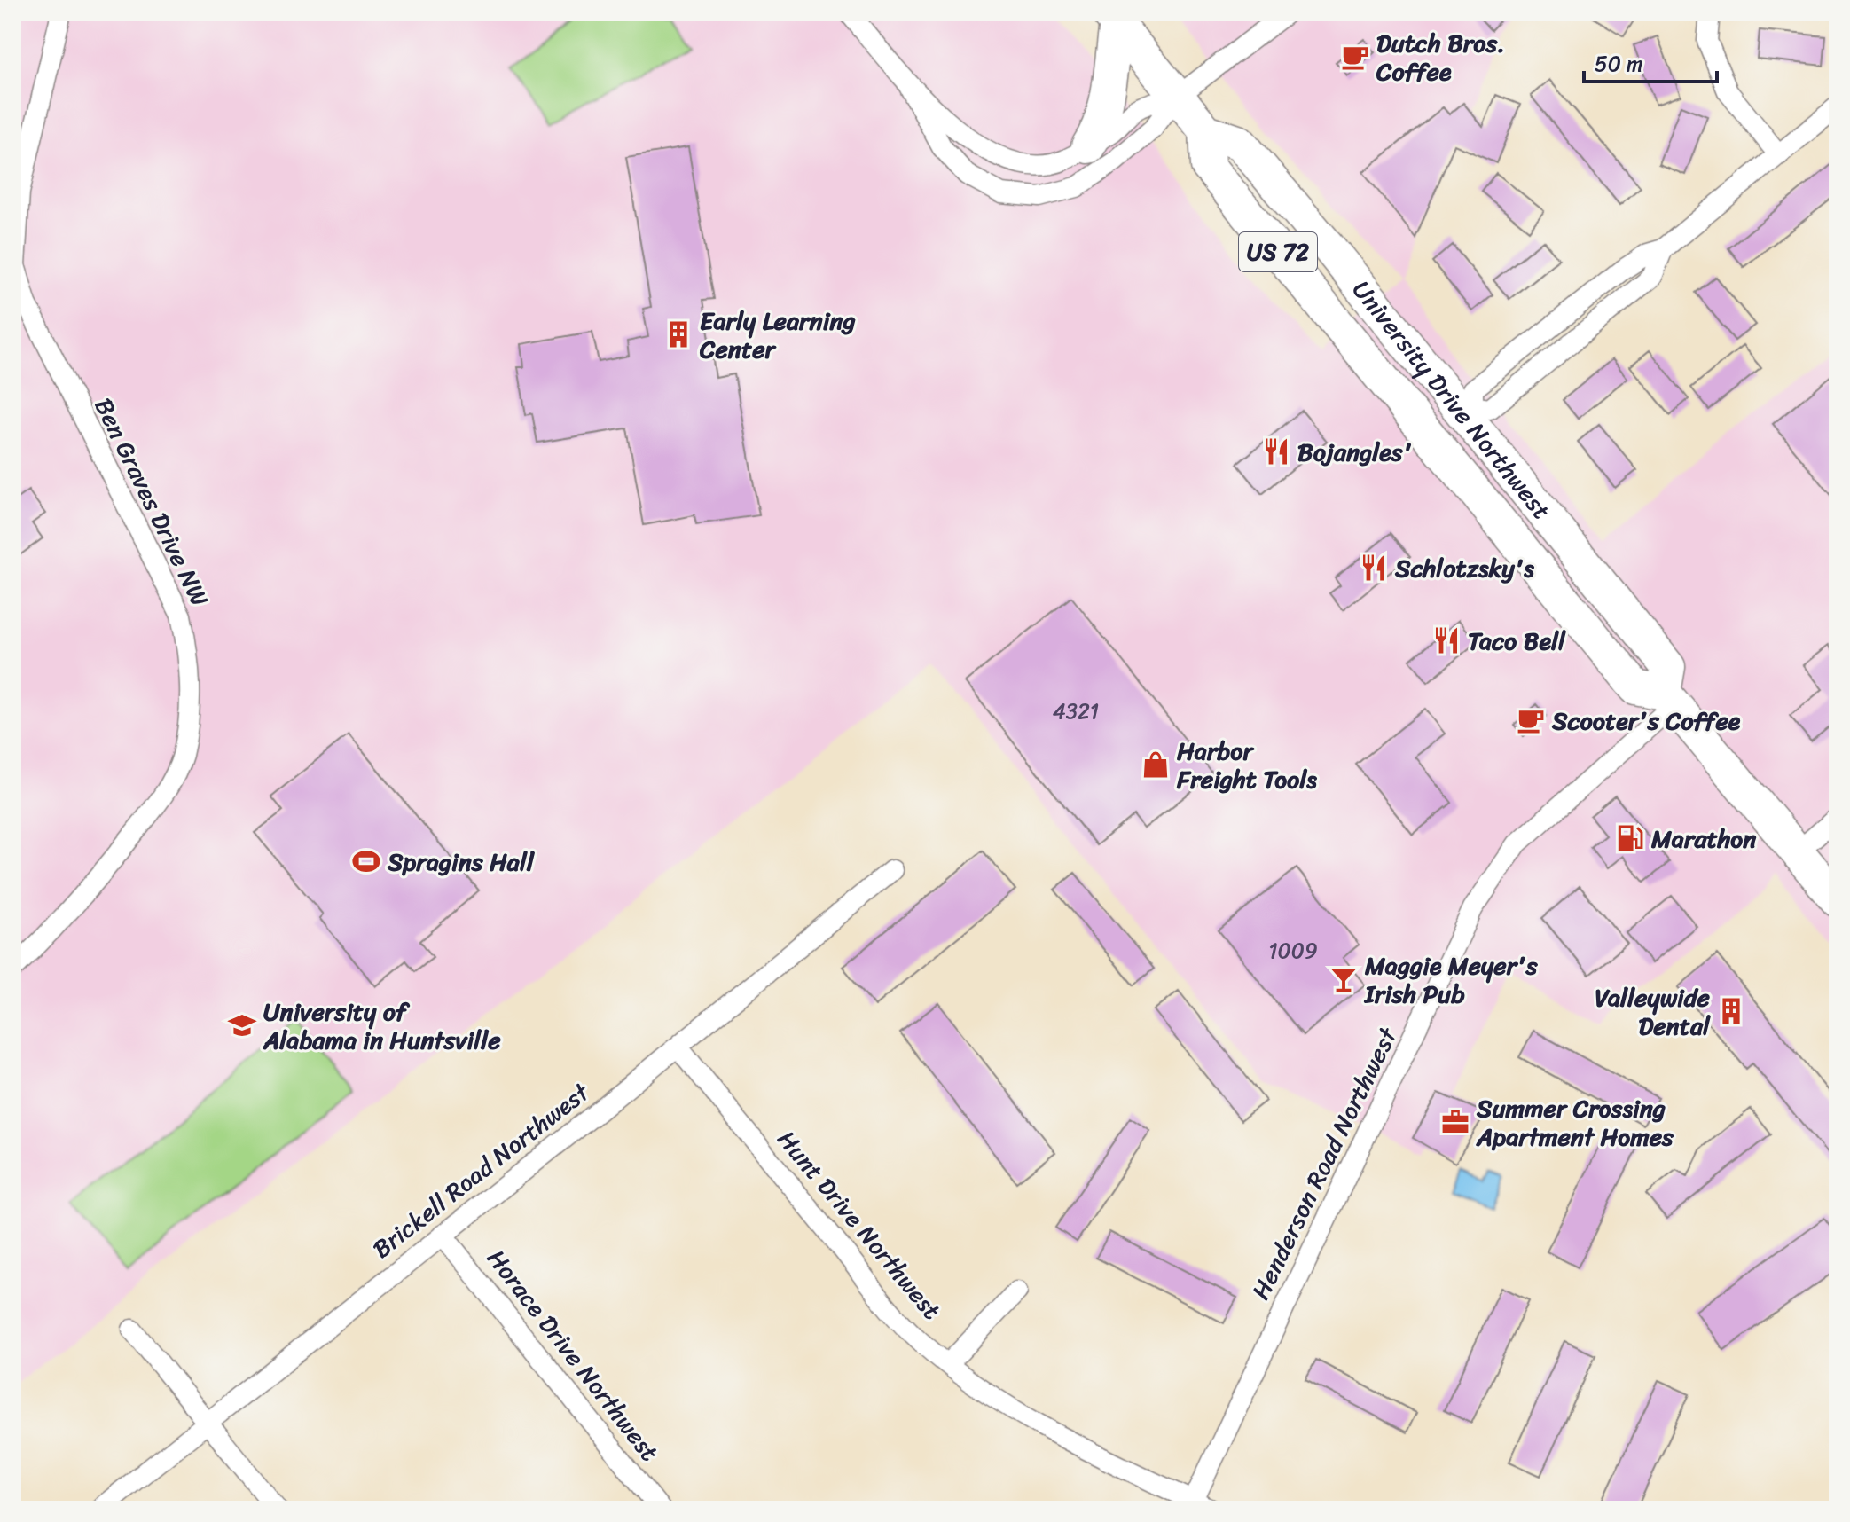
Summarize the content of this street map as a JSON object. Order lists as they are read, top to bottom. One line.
{"streets":{"highway":["US 72","University Drive Northwest"],"street":["Ben Graves Drive NW","Henderson Road Northwest","Brickell Road Northwest","Hunt Drive Northwest","Horace Drive Northwest"]},"crossings":[["University Drive Northwest","Henderson Road Northwest"],["Henderson Road Northwest","Hunt Drive Northwest"],["Brickell Road Northwest","Hunt Drive Northwest"],["Brickell Road Northwest","Horace Drive Northwest"]],"places":{"cafe":["Dutch Bros. Coffee","Scooter's Coffee"],"building":["Early Learning Center","Valleywide Dental"],"restaurant":["Bojangles'","Schlotzsky's","Taco Bell"],"shop":["Harbor Freight Tools"],"fuel station":["Marathon"],"sports":["Spragins Hall"],"bar":["Maggie Meyer's Irish Pub"],"school or university":["University of Alabama in Huntsville"],"office":["Summer Crossing Apartment Homes"]},"house_numbers":["4321","1009"],"scale_bar":"50 m"}
